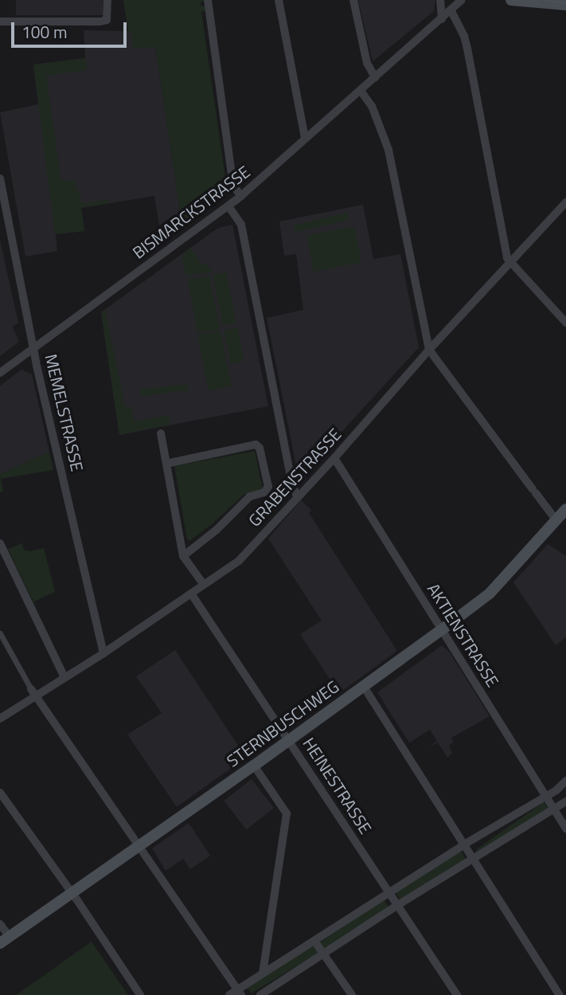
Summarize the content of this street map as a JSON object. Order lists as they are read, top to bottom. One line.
{"streets":{"main road":["STERNBUSCHWEG"],"street":["BISMARCKSTRASSE","MEMELSTRASSE","GRABENSTRASSE","AKTIENSTRASSE","HEINESTRASSE"]},"crossings":[["BISMARCKSTRASSE","MEMELSTRASSE"],["MEMELSTRASSE","GRABENSTRASSE"],["GRABENSTRASSE","AKTIENSTRASSE"],["GRABENSTRASSE","HEINESTRASSE"],["AKTIENSTRASSE","STERNBUSCHWEG"],["STERNBUSCHWEG","HEINESTRASSE"]],"scale_bar":"100 m"}
